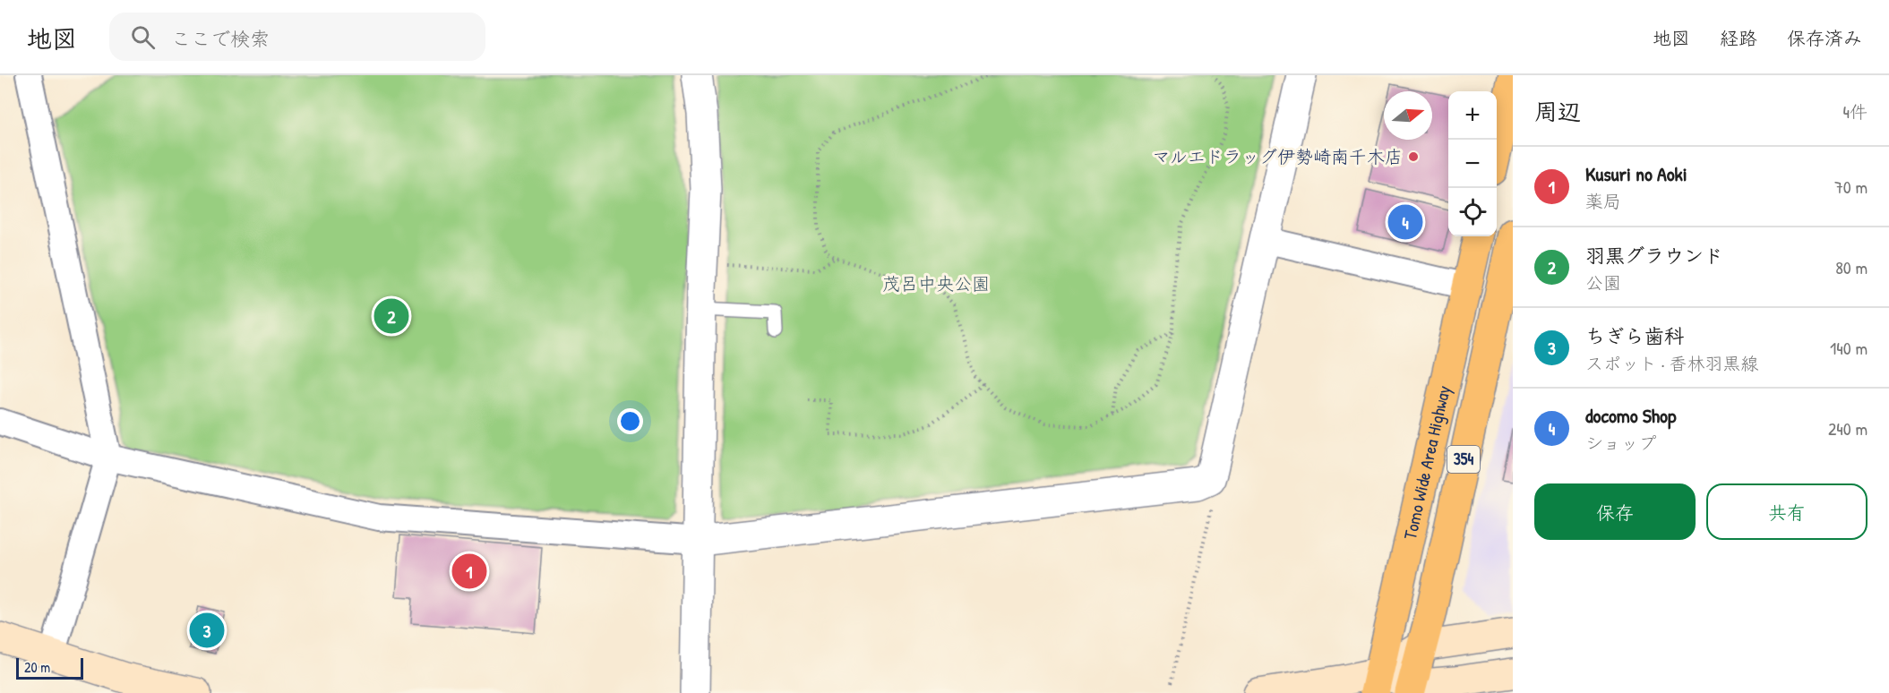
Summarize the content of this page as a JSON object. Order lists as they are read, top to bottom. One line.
{"streets":{"highway":["354","Tomo Wide Area Highway"]},"parks":["茂呂中央公園"],"places":["マルエドラッグ伊勢崎南千木店"],"scale_bar":"20 m","north":"right","page":{"header":"地図","search":"ここで検索","nav":["地図","経路","保存済み"],"heading":["周辺","4件"],"map_buttons":["+","−"],"list":[{"mark":"1","name":"Kusuri no Aoki","note":"薬局","value":"70 m"},{"mark":"2","name":"羽黒グラウンド","note":"公園","value":"80 m"},{"mark":"3","name":"ちぎら歯科","note":"スポット · 香林羽黒線","value":"140 m"},{"mark":"4","name":"docomo Shop","note":"ショップ","value":"240 m"}],"pins":["4","2","1","3"],"buttons":["保存","共有"],"scale":"20 m"}}
